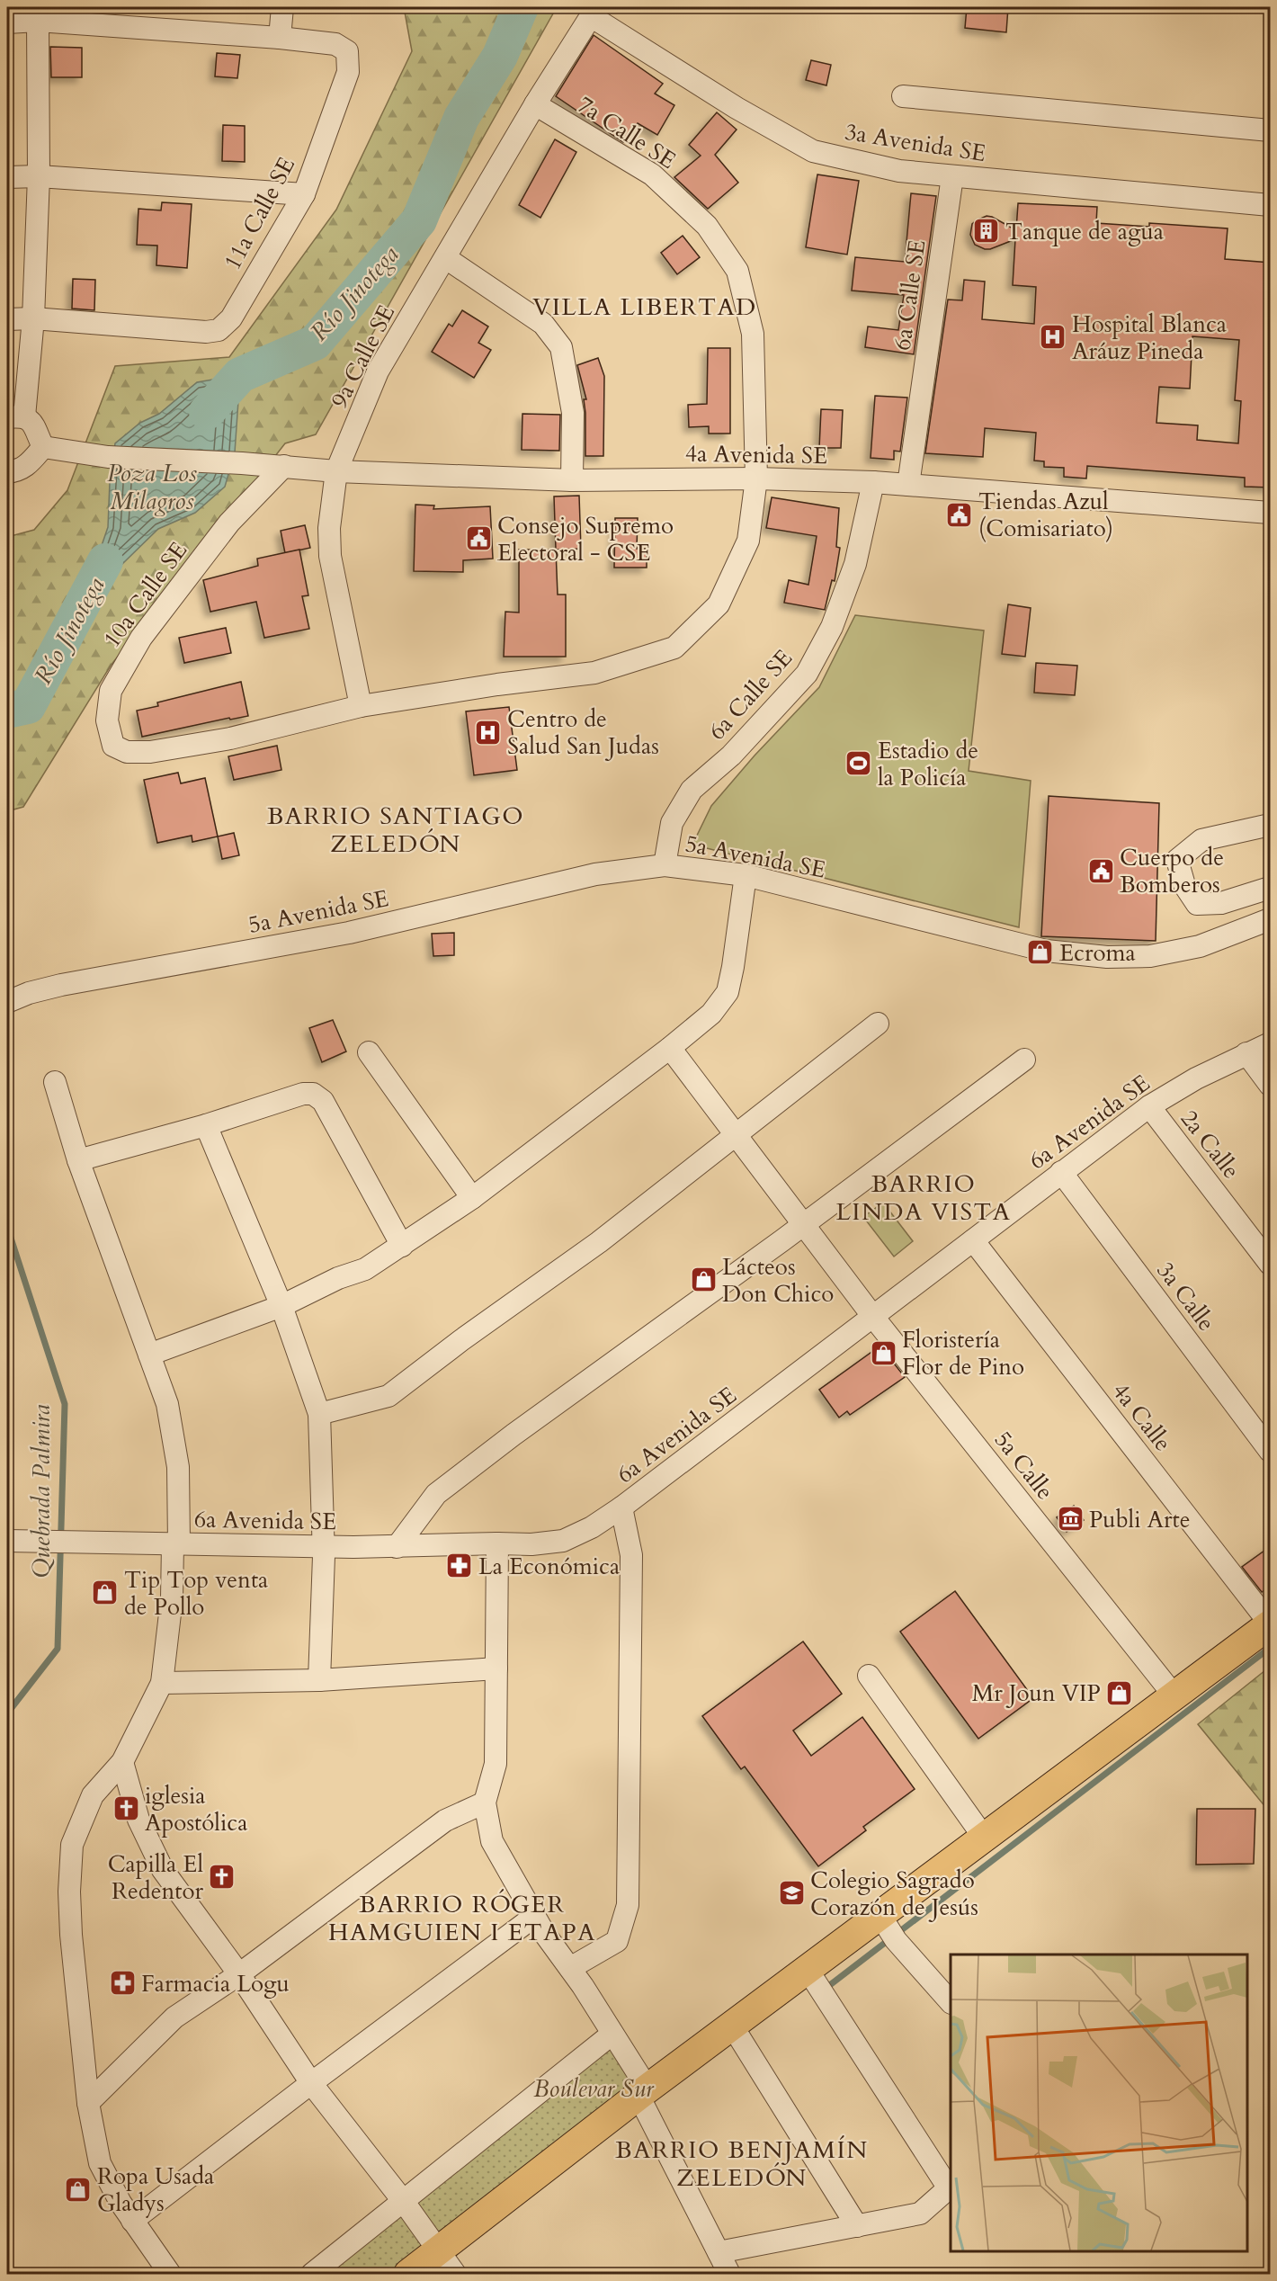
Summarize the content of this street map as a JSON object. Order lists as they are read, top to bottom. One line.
{"streets":{"street":["7a Calle SE","3a Avenida SE","11a Calle SE","6a Calle SE","9a Calle SE","4a Avenida SE","10a Calle SE","5a Avenida SE","6a Avenida SE","2a Calle","3a Calle","4a Calle","5a Calle"]},"crossings":[["7a Calle SE","9a Calle SE"],["7a Calle SE","4a Avenida SE"],["7a Calle SE","10a Calle SE"],["3a Avenida SE","6a Calle SE"],["3a Avenida SE","9a Calle SE"],["6a Calle SE","4a Avenida SE"],["6a Calle SE","5a Avenida SE"],["9a Calle SE","4a Avenida SE"],["9a Calle SE","10a Calle SE"],["4a Avenida SE","10a Calle SE"],["6a Avenida SE","2a Calle"],["6a Avenida SE","3a Calle"],["6a Avenida SE","4a Calle"],["6a Avenida SE","5a Calle"]],"districts":["VILLA LIBERTAD","BARRIO SANTIAGO ZELEDÓN","BARRIO LINDA VISTA","BARRIO RÓGER HAMGUIEN I ETAPA","BARRIO BENJAMÍN ZELEDÓN"],"water":["Río Jinotega","Poza Los Milagros","Quebrada Palmira"],"parks":["Boulevar Sur"],"places":{"building":["Tanque de agua"],"hospital":["Hospital Blanca Aráuz Pineda","Centro de Salud San Judas"],"public building":["Tiendas Azul (Comisariato)","Consejo Supremo Electoral - CSE","Cuerpo de Bomberos"],"sports":["Estadio de la Policía"],"shop":["Ecroma","Lácteos Don Chico","Floristería Flor de Pino","Tip Top venta de Pollo","Mr Joun VIP","Ropa Usada Gladys"],"museum":["Publi Arte"],"pharmacy":["La Económica","Farmacia Logu"],"church":["iglesia Apostólica","Capilla El Redentor"],"school or university":["Colegio Sagrado Corazón de Jesús"]}}
